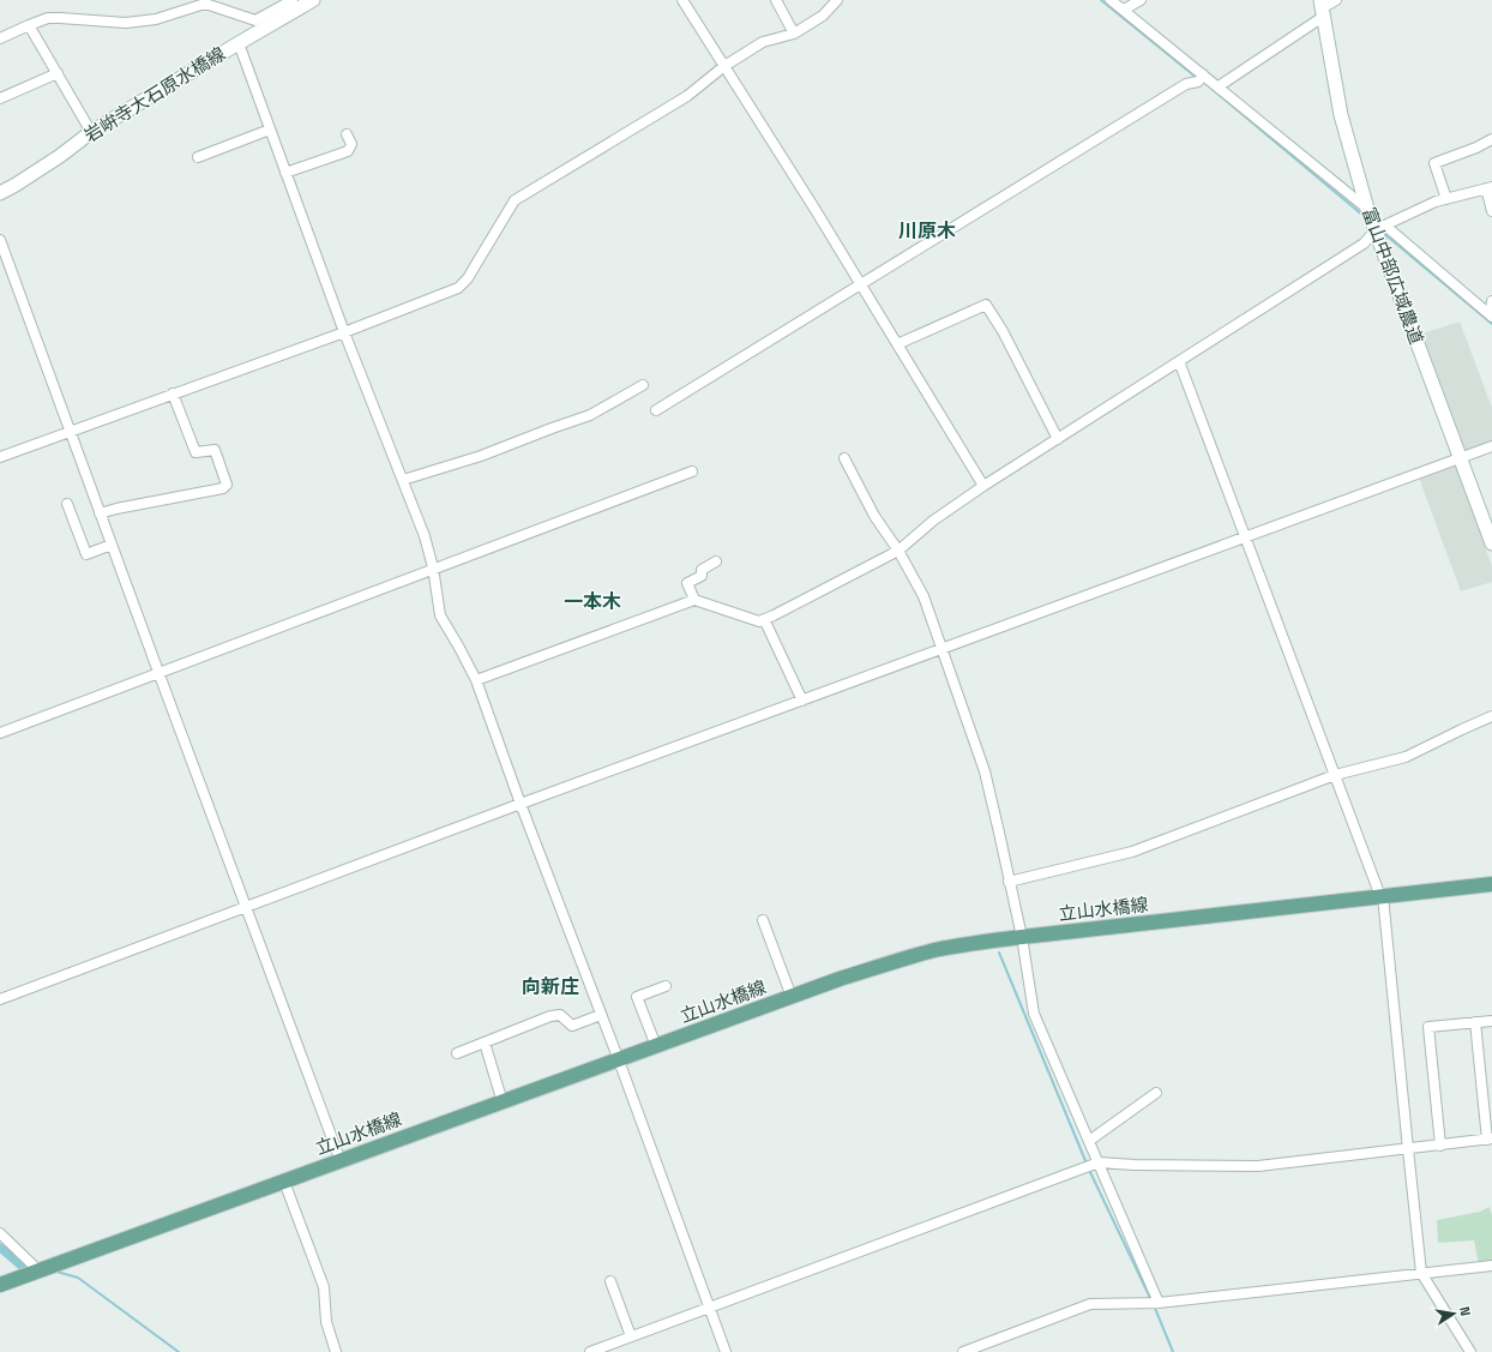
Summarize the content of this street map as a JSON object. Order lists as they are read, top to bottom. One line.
{"streets":{"main road":["立山水橋線"],"street":["岩峅寺大石原水橋線","富山中部広域農道"]},"districts":["川原木","一本木","向新庄"],"north":"right"}
